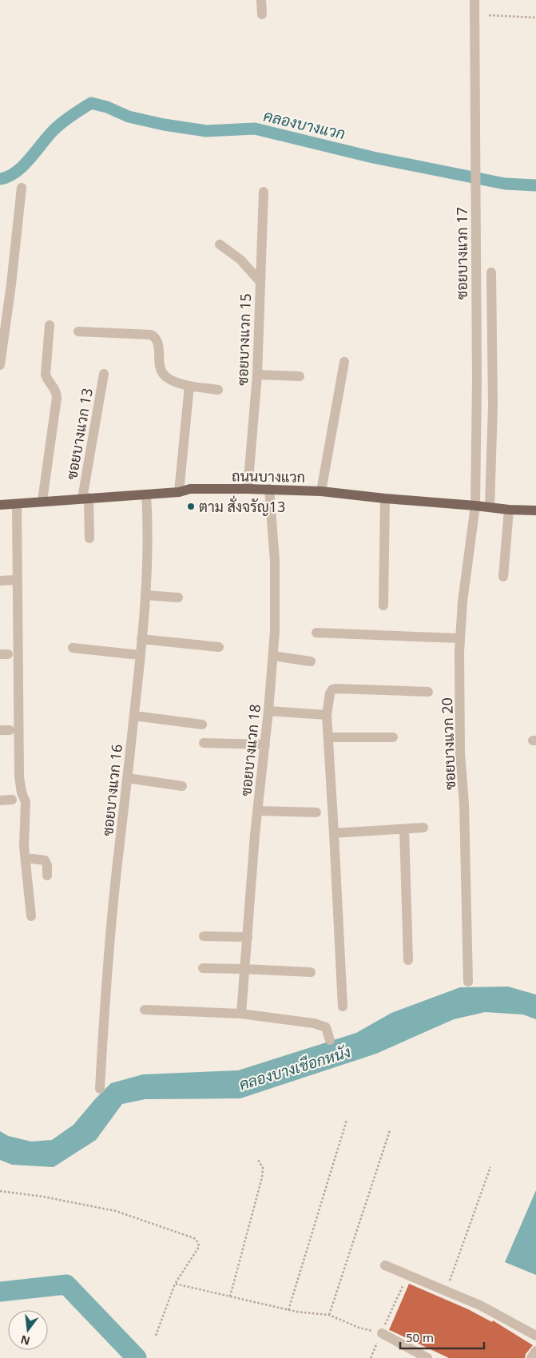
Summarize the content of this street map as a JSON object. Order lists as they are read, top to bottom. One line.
{"streets":{"main road":["ถนนบางแวก"],"street":["ซอยบางแวก 17","ซอยบางแวก 15","ซอยบางแวก 13","ซอยบางแวก 20","ซอยบางแวก 18","ซอยบางแวก 16"]},"crossings":[["ซอยบางแวก 17","ถนนบางแวก"],["ซอยบางแวก 17","ซอยบางแวก 20"],["ซอยบางแวก 15","ถนนบางแวก"],["ซอยบางแวก 13","ถนนบางแวก"],["ถนนบางแวก","ซอยบางแวก 20"],["ถนนบางแวก","ซอยบางแวก 18"],["ถนนบางแวก","ซอยบางแวก 16"]],"water":["คลองบางแวก","คลองบางเชือกหนัง"],"places":["ตาม สั่งจรัญ13"],"scale_bar":"50 m","north":"bottom"}
